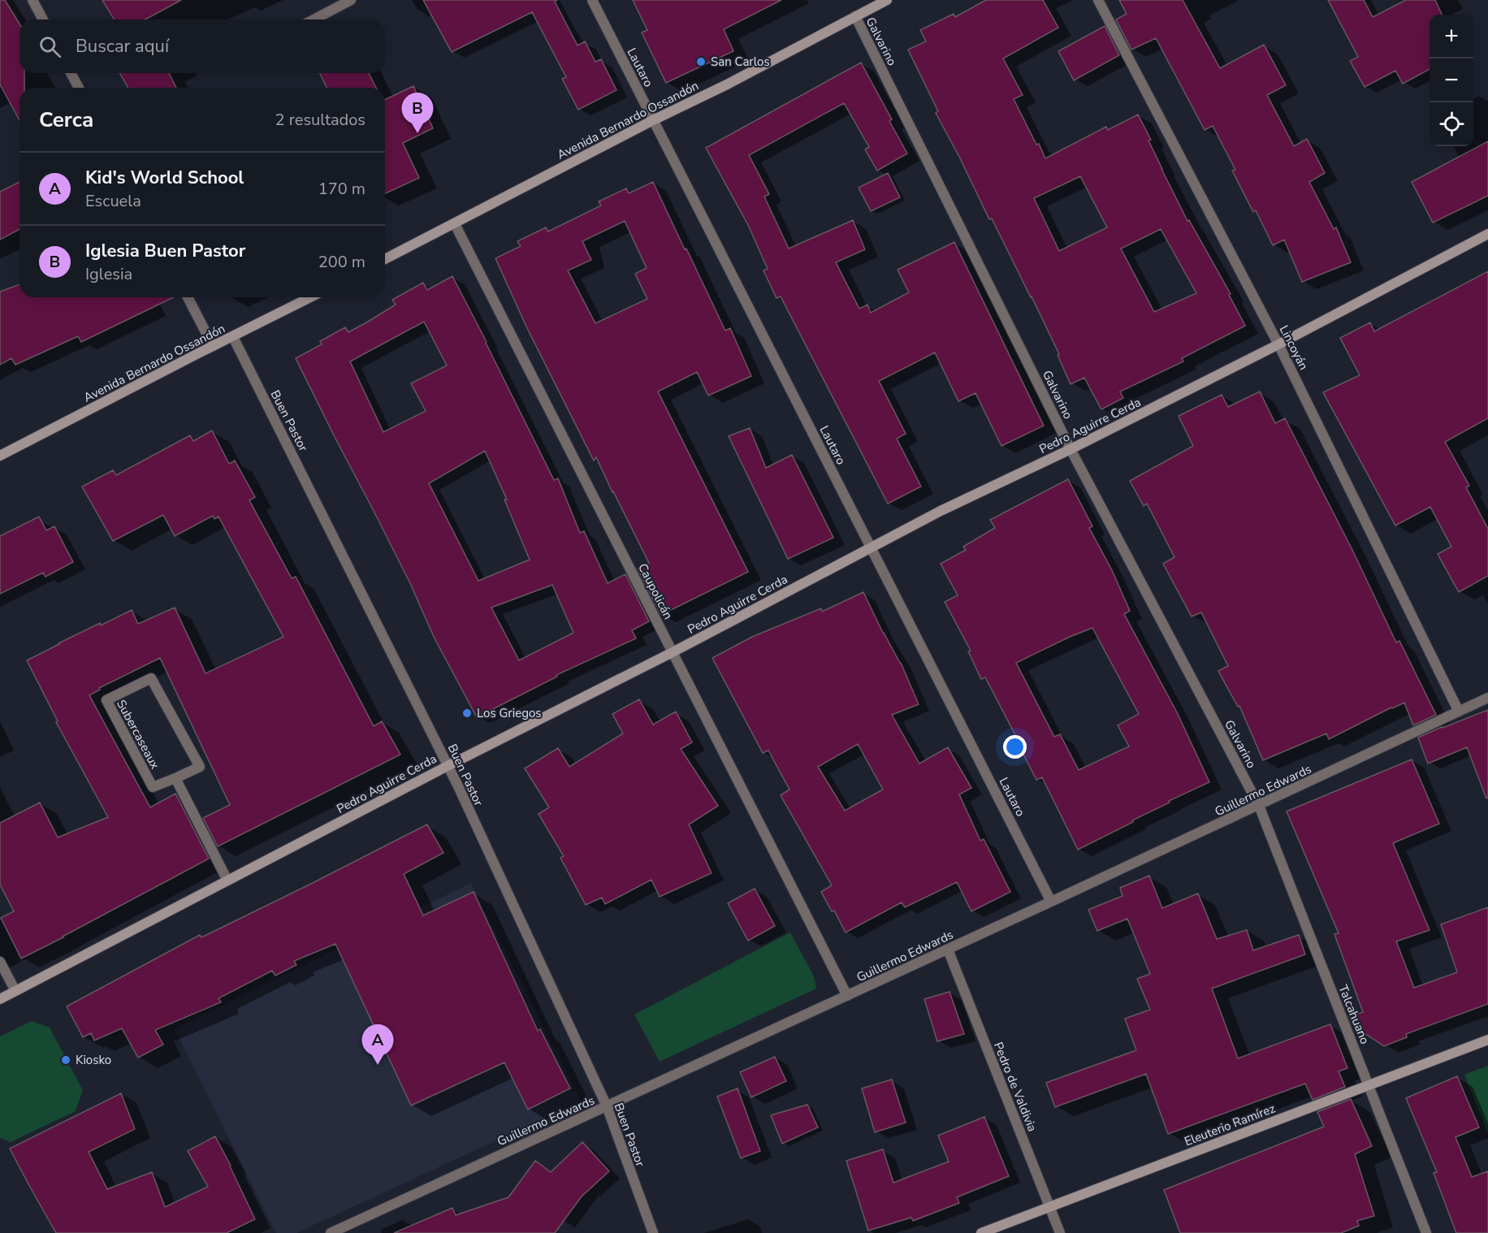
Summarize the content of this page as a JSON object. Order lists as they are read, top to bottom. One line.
{"streets":{"street":["Galvarino","Lautaro","Avenida Bernardo Ossandón","Lincoyán","Buen Pastor","Pedro Aguirre Cerda","Caupolicán","Subercaseaux","Guillermo Edwards","Talcahuano","Pedro de Valdivia","Eleuterio Ramírez"]},"crossings":[["Galvarino","Avenida Bernardo Ossandón"],["Galvarino","Pedro Aguirre Cerda"],["Galvarino","Guillermo Edwards"],["Galvarino","Talcahuano"],["Lautaro","Avenida Bernardo Ossandón"],["Lautaro","Pedro Aguirre Cerda"],["Lautaro","Guillermo Edwards"],["Avenida Bernardo Ossandón","Buen Pastor"],["Avenida Bernardo Ossandón","Caupolicán"],["Lincoyán","Pedro Aguirre Cerda"],["Lincoyán","Guillermo Edwards"],["Buen Pastor","Pedro Aguirre Cerda"],["Buen Pastor","Guillermo Edwards"],["Pedro Aguirre Cerda","Caupolicán"],["Caupolicán","Guillermo Edwards"],["Guillermo Edwards","Talcahuano"],["Guillermo Edwards","Pedro de Valdivia"],["Talcahuano","Eleuterio Ramírez"],["Pedro de Valdivia","Eleuterio Ramírez"]],"places":["San Carlos","Los Griegos","Kiosko"],"page":{"map_buttons":["+","−"],"search":"Buscar aquí","heading":["Cerca","2 resultados"],"pins":["B","A"],"list":[{"mark":"A","name":"Kid's World School","note":"Escuela","value":"170 m"},{"mark":"B","name":"Iglesia Buen Pastor","note":"Iglesia","value":"200 m"}]}}
